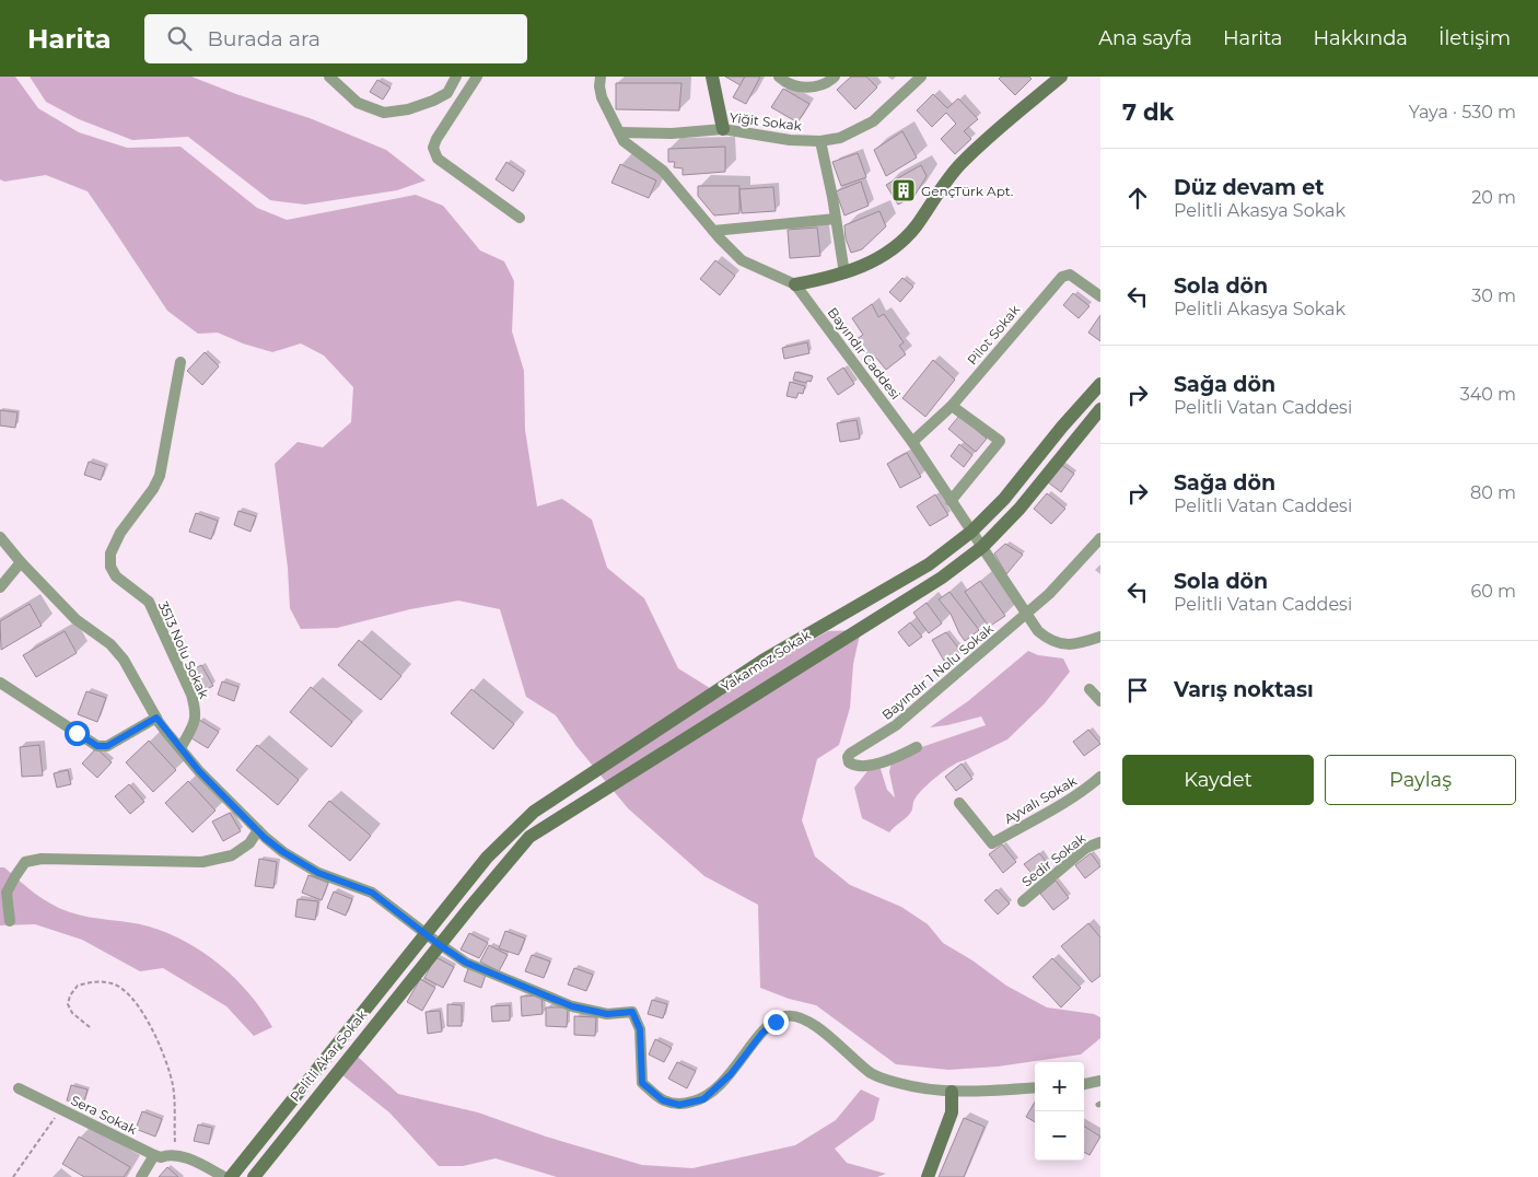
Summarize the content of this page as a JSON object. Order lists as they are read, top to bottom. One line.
{"streets":{"main road":["Yakamoz Sokak","Pelitli Akar Sokak"],"street":["Yiğit Sokak","Pilot Sokak","Bayındır Caddesi","3513 Nolu Sokak","Bayındır 1 Nolu Sokak","Ayvalı Sokak","Sedir Sokak","Sera Sokak"]},"crossings":[["Yiğit Sokak","Bayındır Caddesi"],["Pilot Sokak","Bayındır Caddesi"],["Bayındır Caddesi","Yakamoz Sokak"],["Bayındır Caddesi","Bayındır 1 Nolu Sokak"],["Yakamoz Sokak","Pelitli Akar Sokak"]],"places":{"building":["GençTürk Apt."]},"page":{"header":"Harita","search":"Burada ara","nav":["Ana sayfa","Harita","Hakkında","İletişim"],"heading":["7 dk","Yaya · 530 m"],"list":[["Düz devam et","Pelitli Akasya Sokak","20 m"],["Sola dön","Pelitli Akasya Sokak","30 m"],["Sağa dön","Pelitli Vatan Caddesi","340 m"],["Sağa dön","Pelitli Vatan Caddesi","80 m"],["Sola dön","Pelitli Vatan Caddesi","60 m"],"Varış noktası"],"buttons":["Kaydet","Paylaş"],"map_buttons":["+","−"]}}
